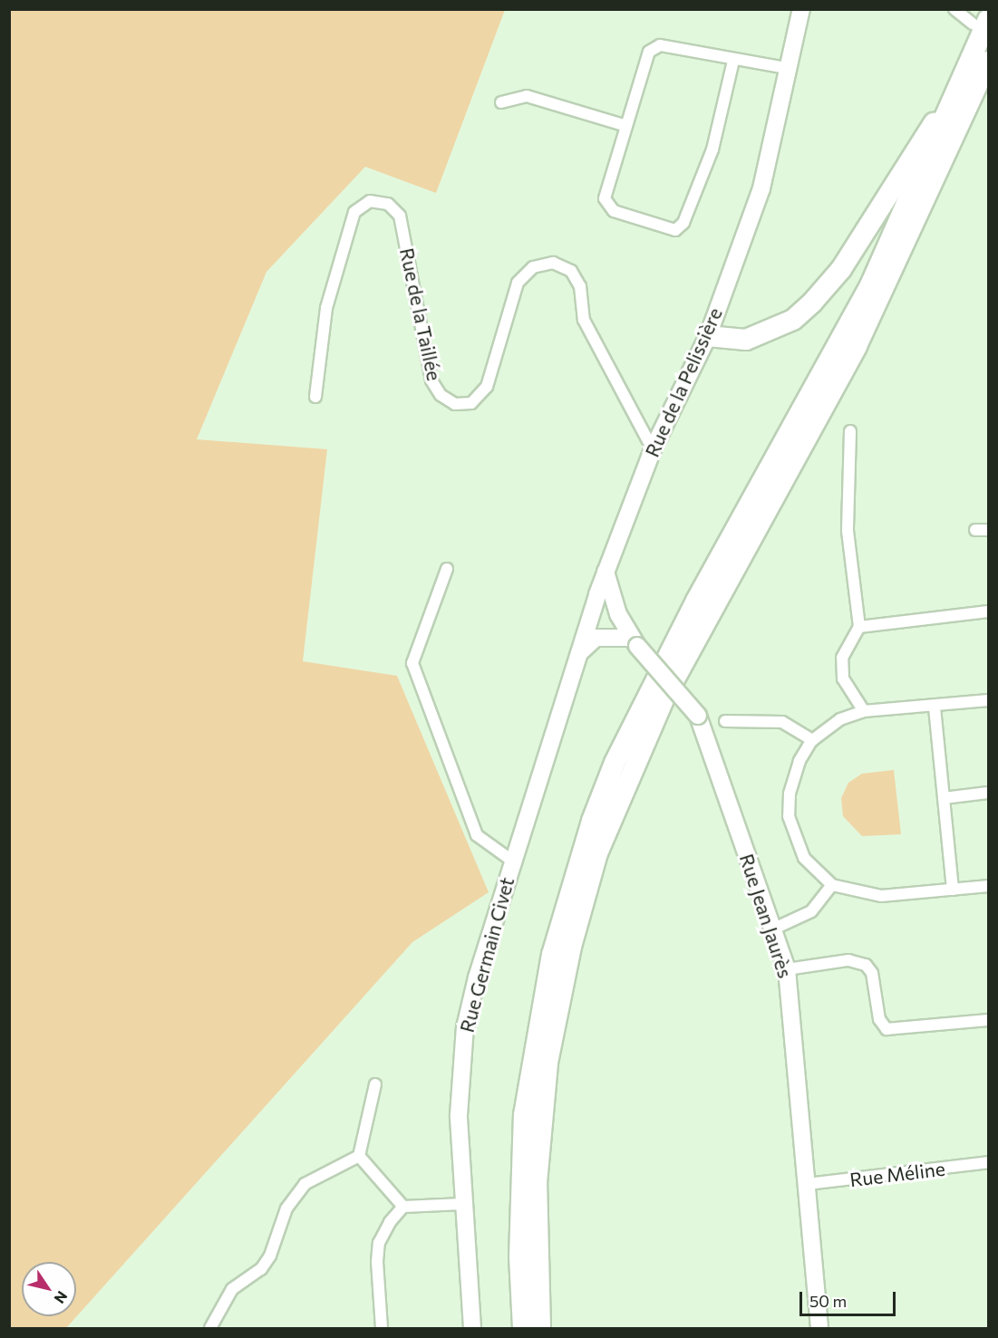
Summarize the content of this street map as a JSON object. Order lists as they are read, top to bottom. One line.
{"streets":{"street":["Rue de la Taillée","Rue de la Pelissière","Rue Jean Jaurès","Rue Germain Civet","Rue Méline"]},"crossings":[["Rue de la Taillée","Rue de la Pelissière"],["Rue de la Pelissière","Rue Jean Jaurès"],["Rue de la Pelissière","Rue Germain Civet"],["Rue Jean Jaurès","Rue Méline"]],"scale_bar":"50 m","north":"bottom right"}
